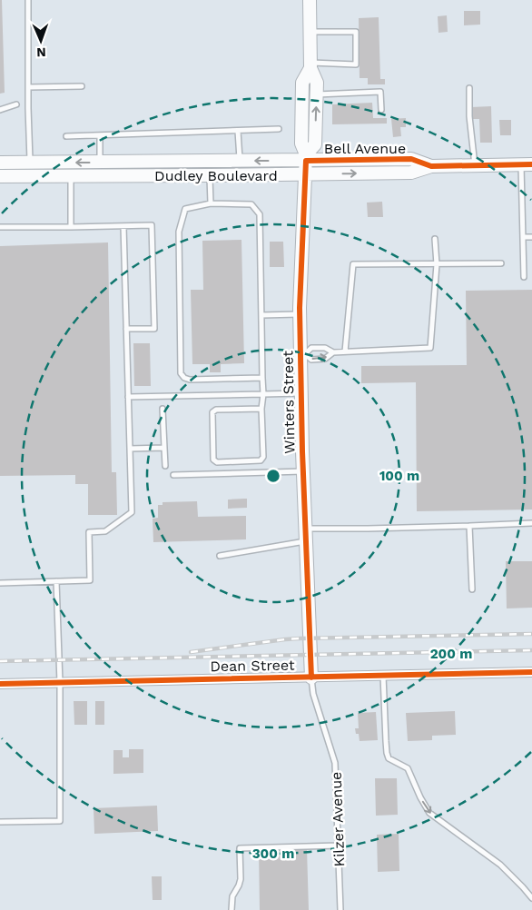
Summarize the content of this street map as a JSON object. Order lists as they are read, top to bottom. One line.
{"streets":{"main road":["Bell Avenue","Dudley Boulevard","Winters Street"],"street":["Dean Street"],"lane":["Kilzer Avenue"]},"crossings":[["Bell Avenue","Dudley Boulevard"],["Bell Avenue","Winters Street"],["Dudley Boulevard","Winters Street"],["Winters Street","Dean Street"],["Winters Street","Kilzer Avenue"],["Dean Street","Kilzer Avenue"]],"north":"bottom","rings":["100 m","200 m","300 m"]}
